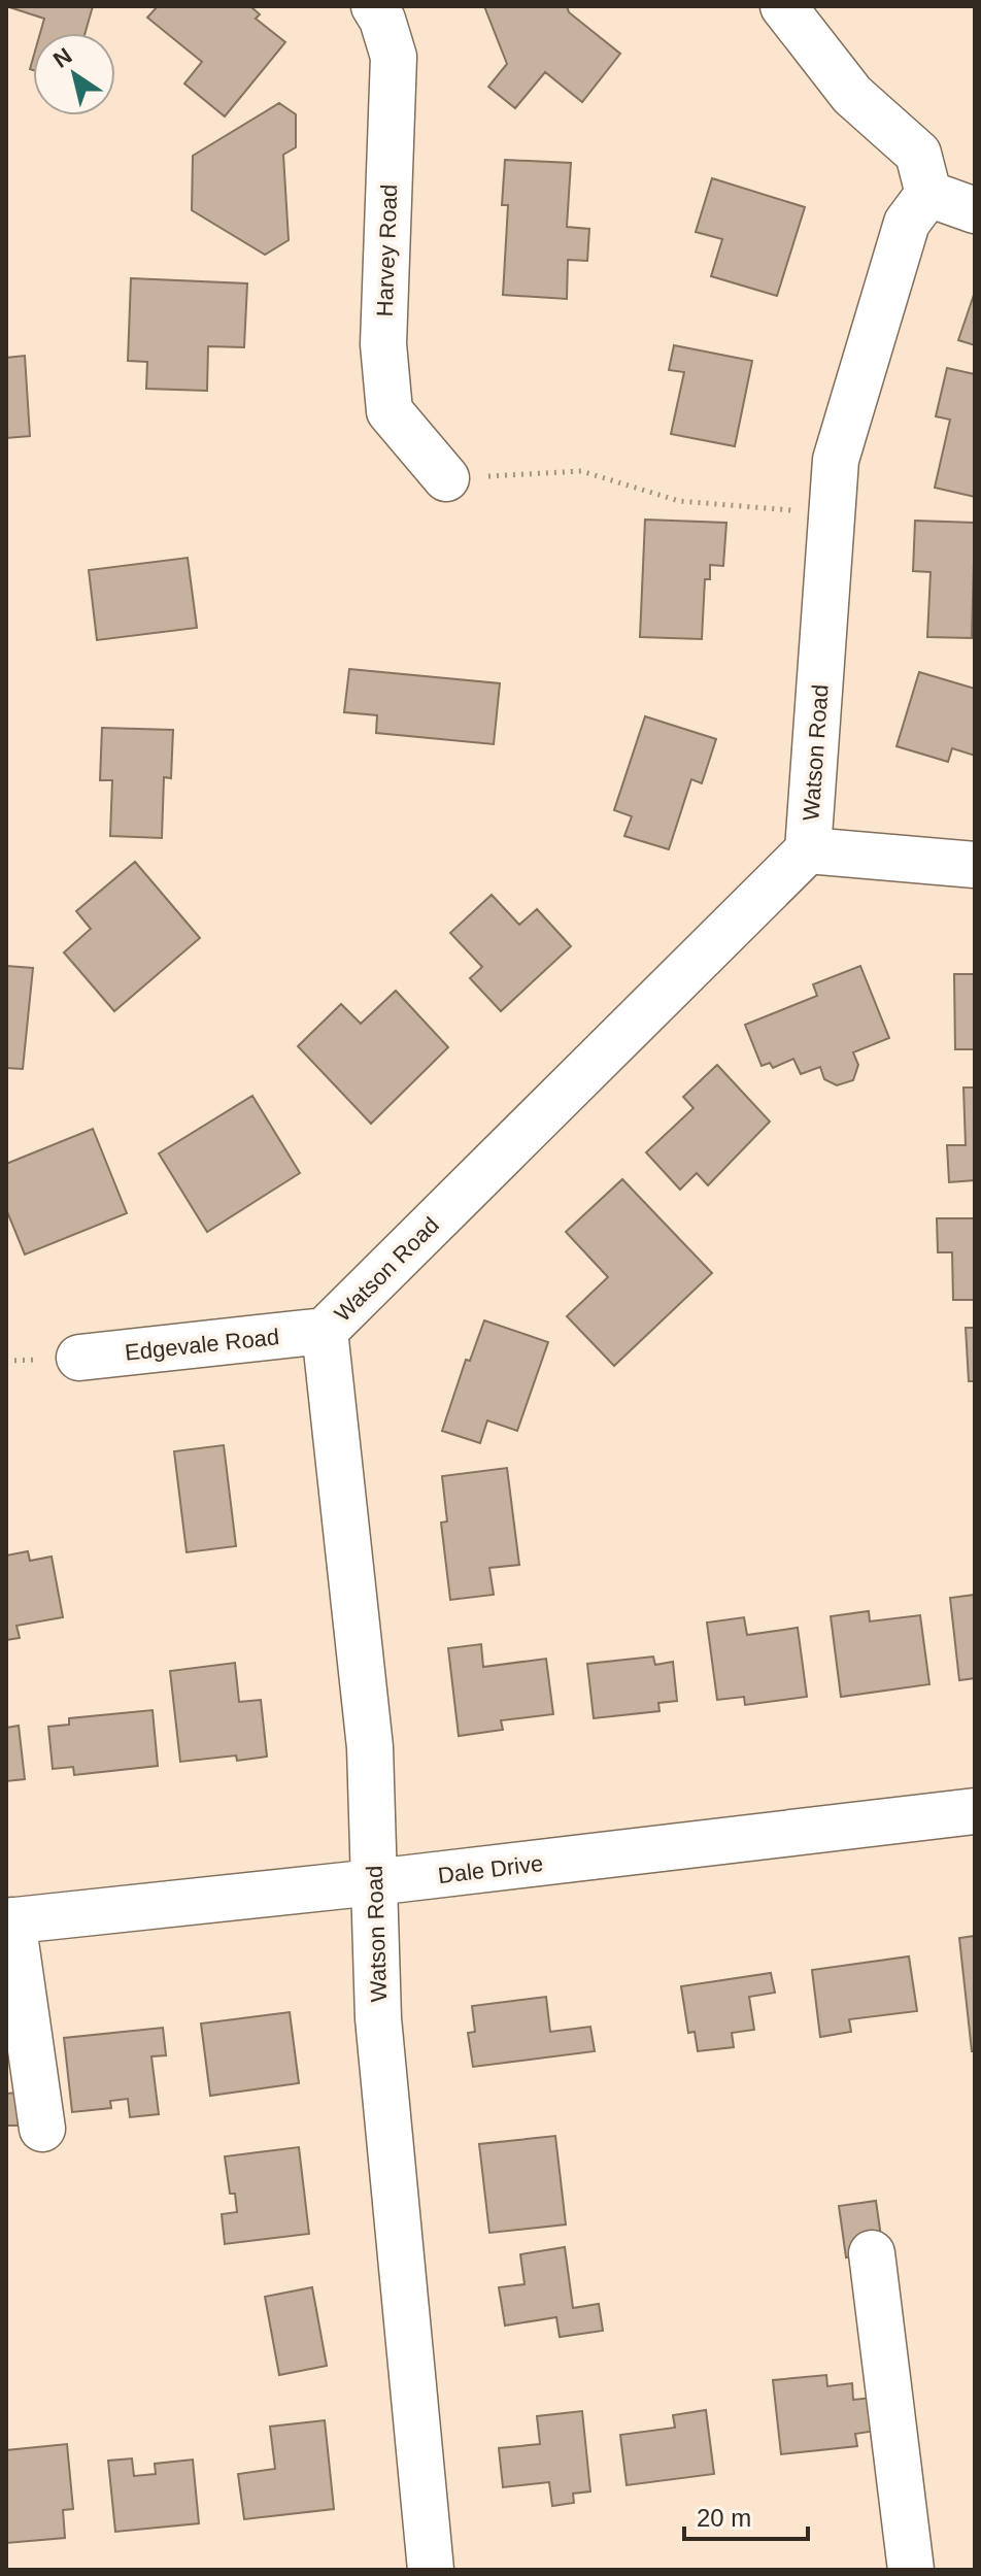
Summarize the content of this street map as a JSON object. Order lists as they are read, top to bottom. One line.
{"streets":{"street":["Harvey Road","Watson Road","Edgevale Road","Dale Drive"]},"crossings":[["Watson Road","Edgevale Road"],["Watson Road","Dale Drive"]],"scale_bar":"20 m","north":"top left"}
